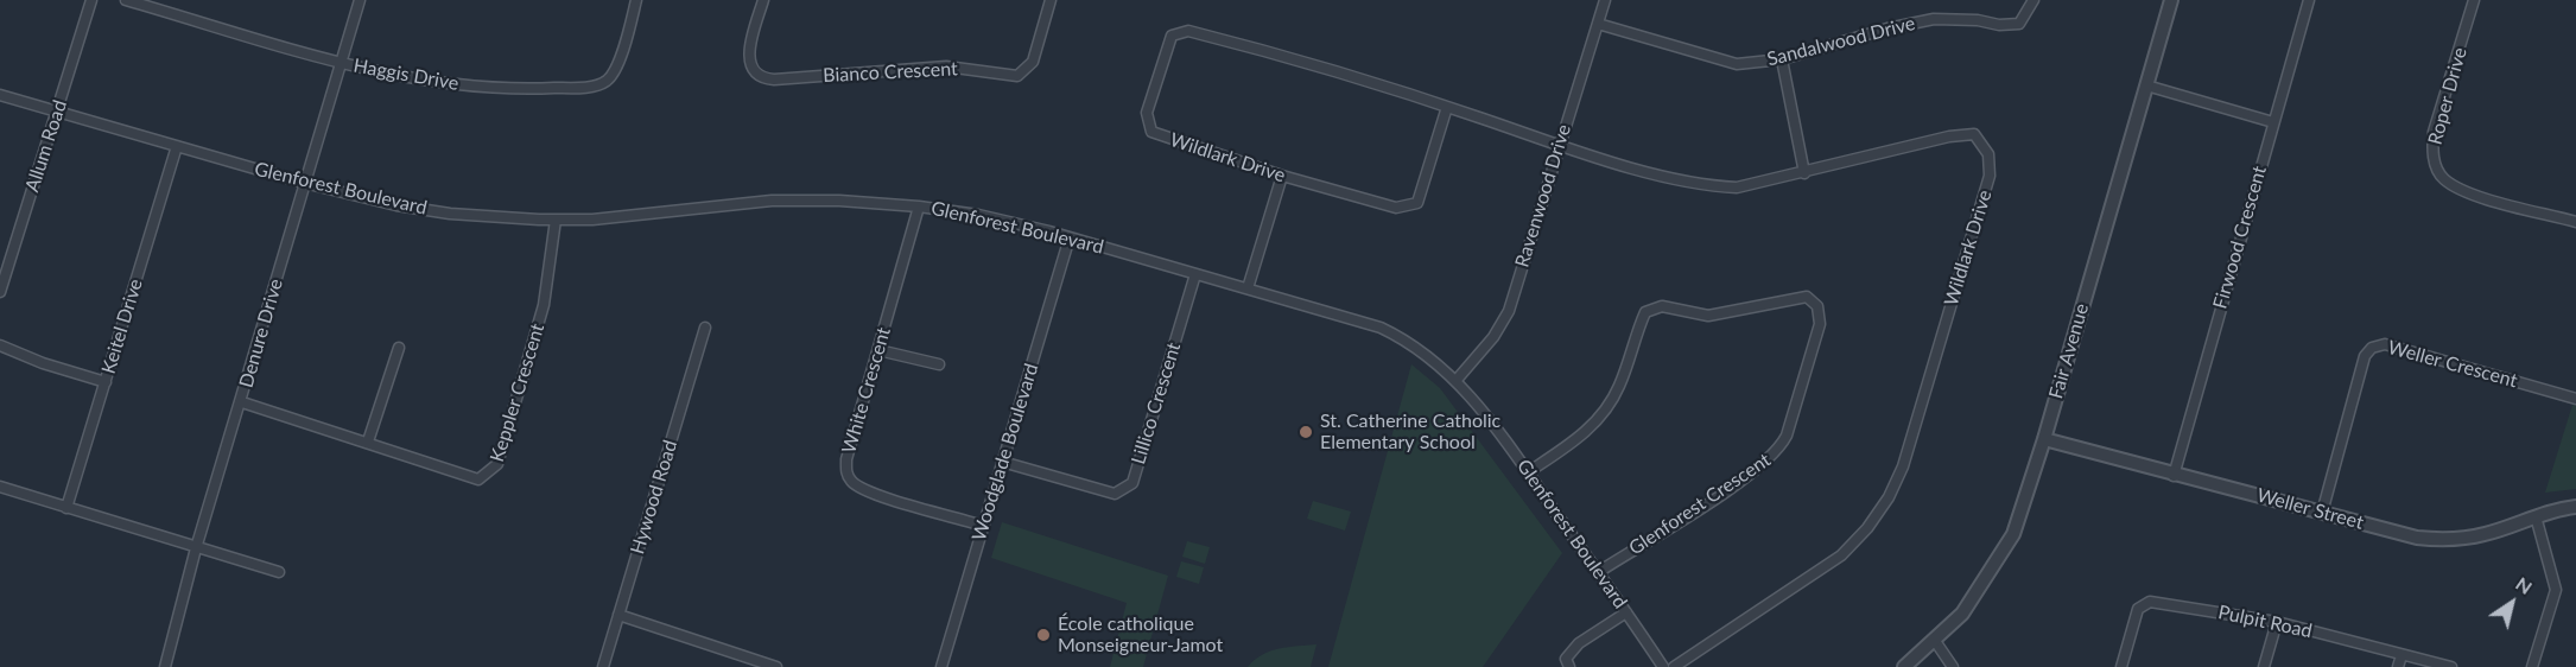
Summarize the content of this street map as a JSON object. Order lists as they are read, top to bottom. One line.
{"streets":{"street":["Sandalwood Drive","Bianco Crescent","Haggis Drive","Roper Drive","Allum Road","Wildlark Drive","Glenforest Boulevard","Ravenwood Drive","Firwood Crescent","Keitel Drive","Denure Drive","Fair Avenue","Weller Crescent","White Crescent","Keppler Crescent","Lillico Crescent","Woodglade Boulevard","Hywood Road","Glenforest Crescent","Weller Street","Pulpit Road"]},"crossings":[["Sandalwood Drive","Ravenwood Drive"],["Haggis Drive","Denure Drive"],["Allum Road","Glenforest Boulevard"],["Wildlark Drive","Ravenwood Drive"],["Glenforest Boulevard","Ravenwood Drive"],["Glenforest Boulevard","Keitel Drive"],["Glenforest Boulevard","Denure Drive"],["Glenforest Boulevard","White Crescent"],["Glenforest Boulevard","Keppler Crescent"],["Glenforest Boulevard","Lillico Crescent"],["Glenforest Boulevard","Woodglade Boulevard"],["Glenforest Boulevard","Glenforest Crescent"],["Firwood Crescent","Weller Street"],["Denure Drive","Keppler Crescent"],["Fair Avenue","Weller Street"],["Weller Crescent","Weller Street"],["White Crescent","Woodglade Boulevard"],["Lillico Crescent","Woodglade Boulevard"]],"places":["St. Catherine Catholic Elementary School","École catholique Monseigneur-Jamot"],"north":"top right"}
